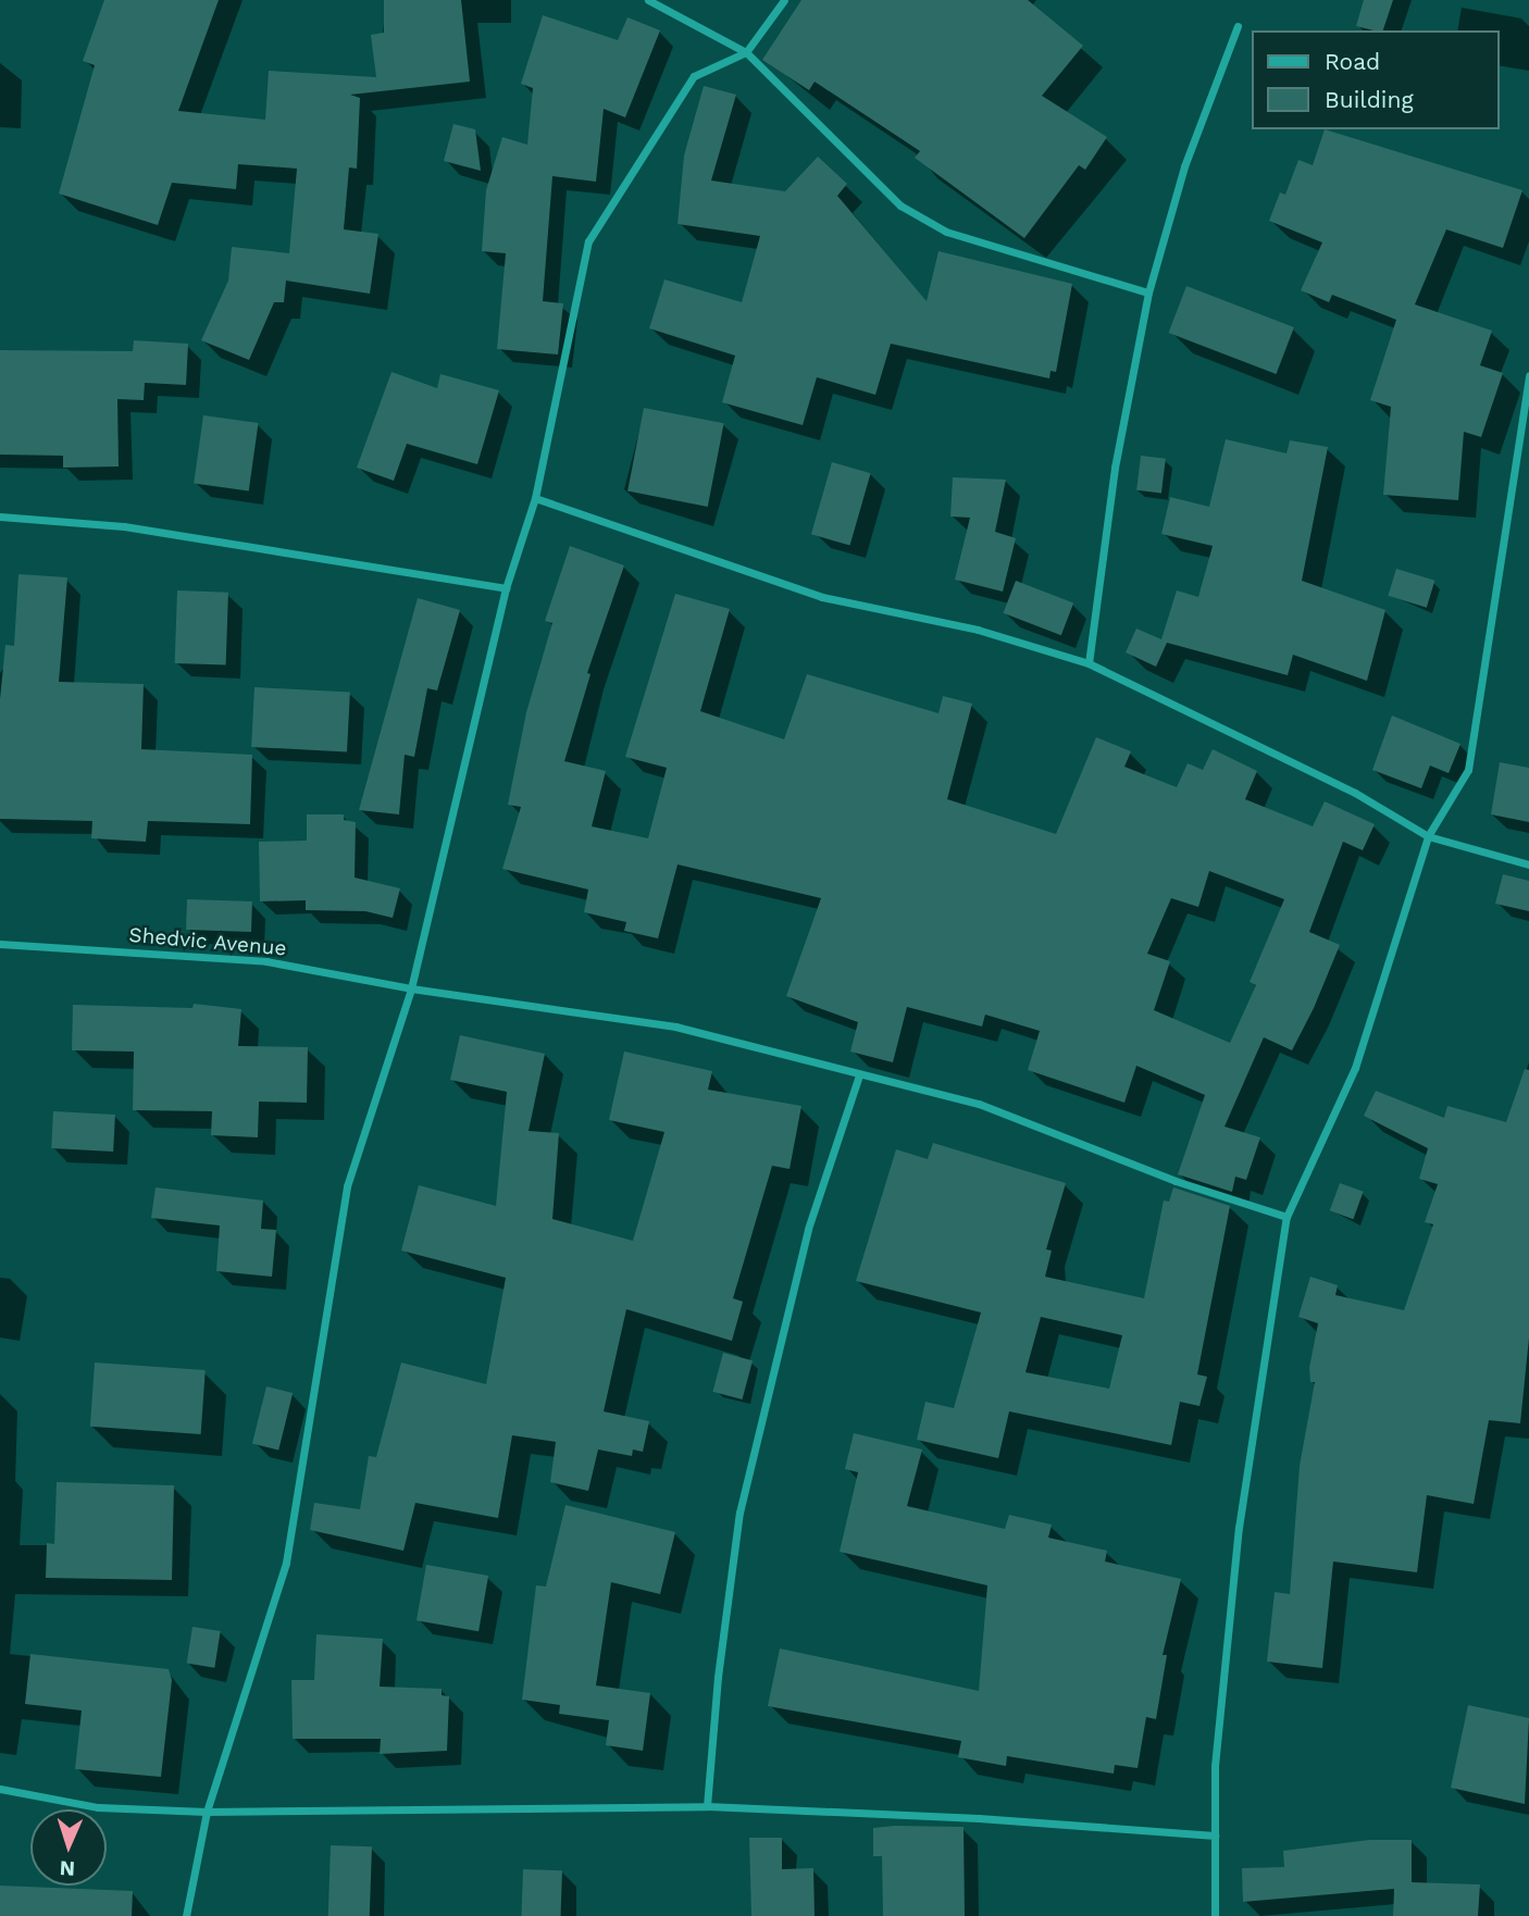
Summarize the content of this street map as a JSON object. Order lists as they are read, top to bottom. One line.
{"streets":{"street":["Shedvic Avenue"]},"legend":["Road","Building"],"north":"bottom"}
